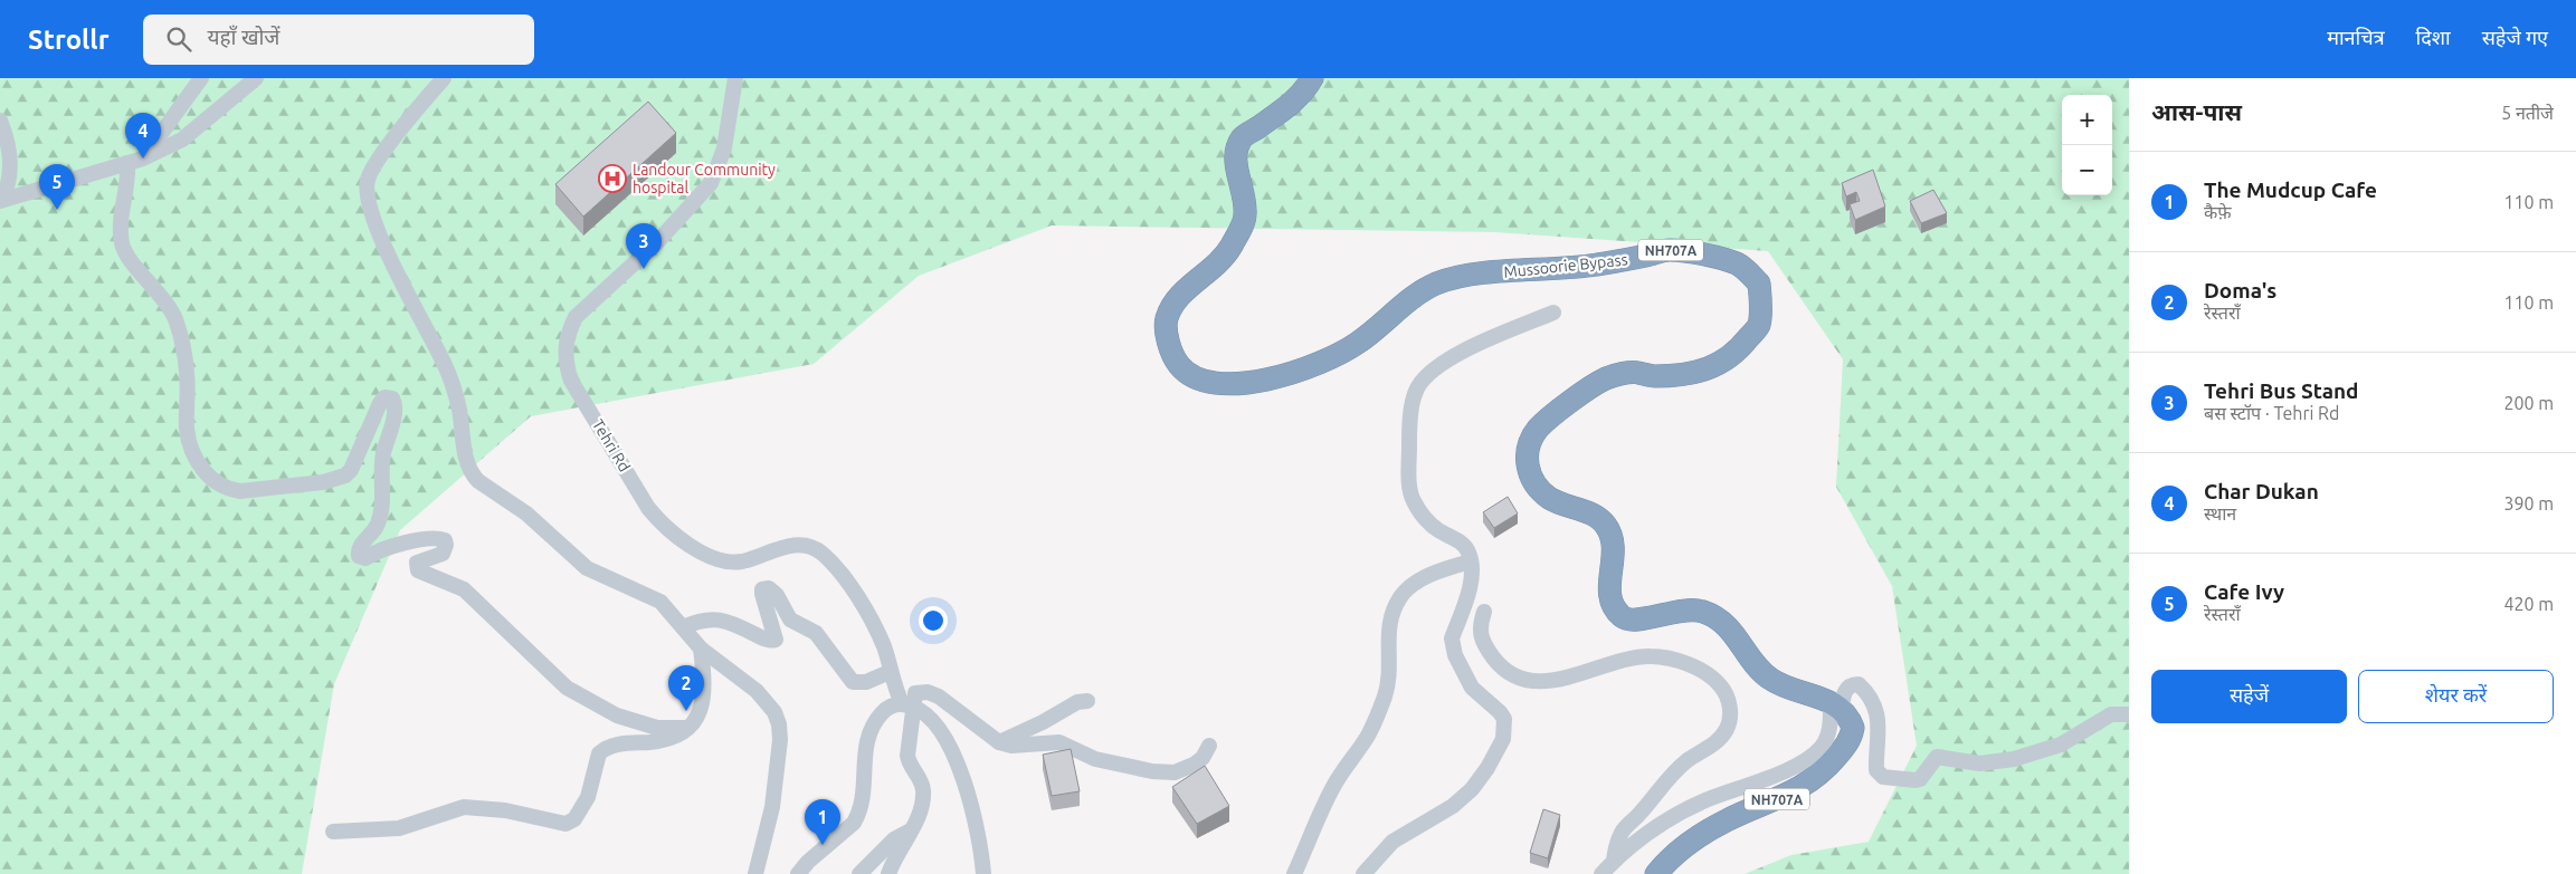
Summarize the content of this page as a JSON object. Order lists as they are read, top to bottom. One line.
{"streets":{"highway":["NH707A","Mussoorie Bypass"],"street":["Tehri Rd"]},"crossings":[["NH707A","Mussoorie Bypass"]],"places":{"hospital":["Landour Community hospital"]},"page":{"header":"Strollr","search":"यहाँ खोजें","nav":["मानचित्र","दिशा","सहेजे गए"],"heading":["आस-पास","5 नतीजे"],"map_buttons":["+","−"],"pins":["4","5","3","2","1"],"list":[{"mark":"1","name":"The Mudcup Cafe","note":"कैफ़े","value":"110 m"},{"mark":"2","name":"Doma's","note":"रेस्तराँ","value":"110 m"},{"mark":"3","name":"Tehri Bus Stand","note":"बस स्टॉप · Tehri Rd","value":"200 m"},{"mark":"4","name":"Char Dukan","note":"स्थान","value":"390 m"},{"mark":"5","name":"Cafe Ivy","note":"रेस्तराँ","value":"420 m"}],"buttons":["सहेजें","शेयर करें"]}}
